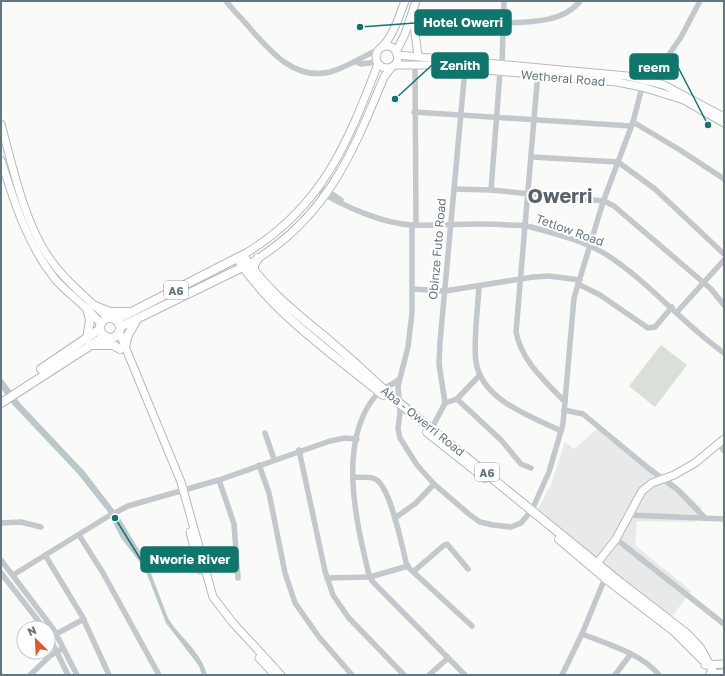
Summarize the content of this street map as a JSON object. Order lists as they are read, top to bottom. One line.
{"streets":{"highway":["A6","Aba - Owerri Road"],"main road":["Wetheral Road"],"street":["Tetlow Road","Obinze Futo Road"]},"crossings":[["Wetheral Road","Obinze Futo Road"],["Tetlow Road","Obinze Futo Road"],["A6","Aba - Owerri Road"]],"districts":["Owerri"],"places":["Hotel Owerri","Zenith","reem","Nworie River"],"north":"top left"}
